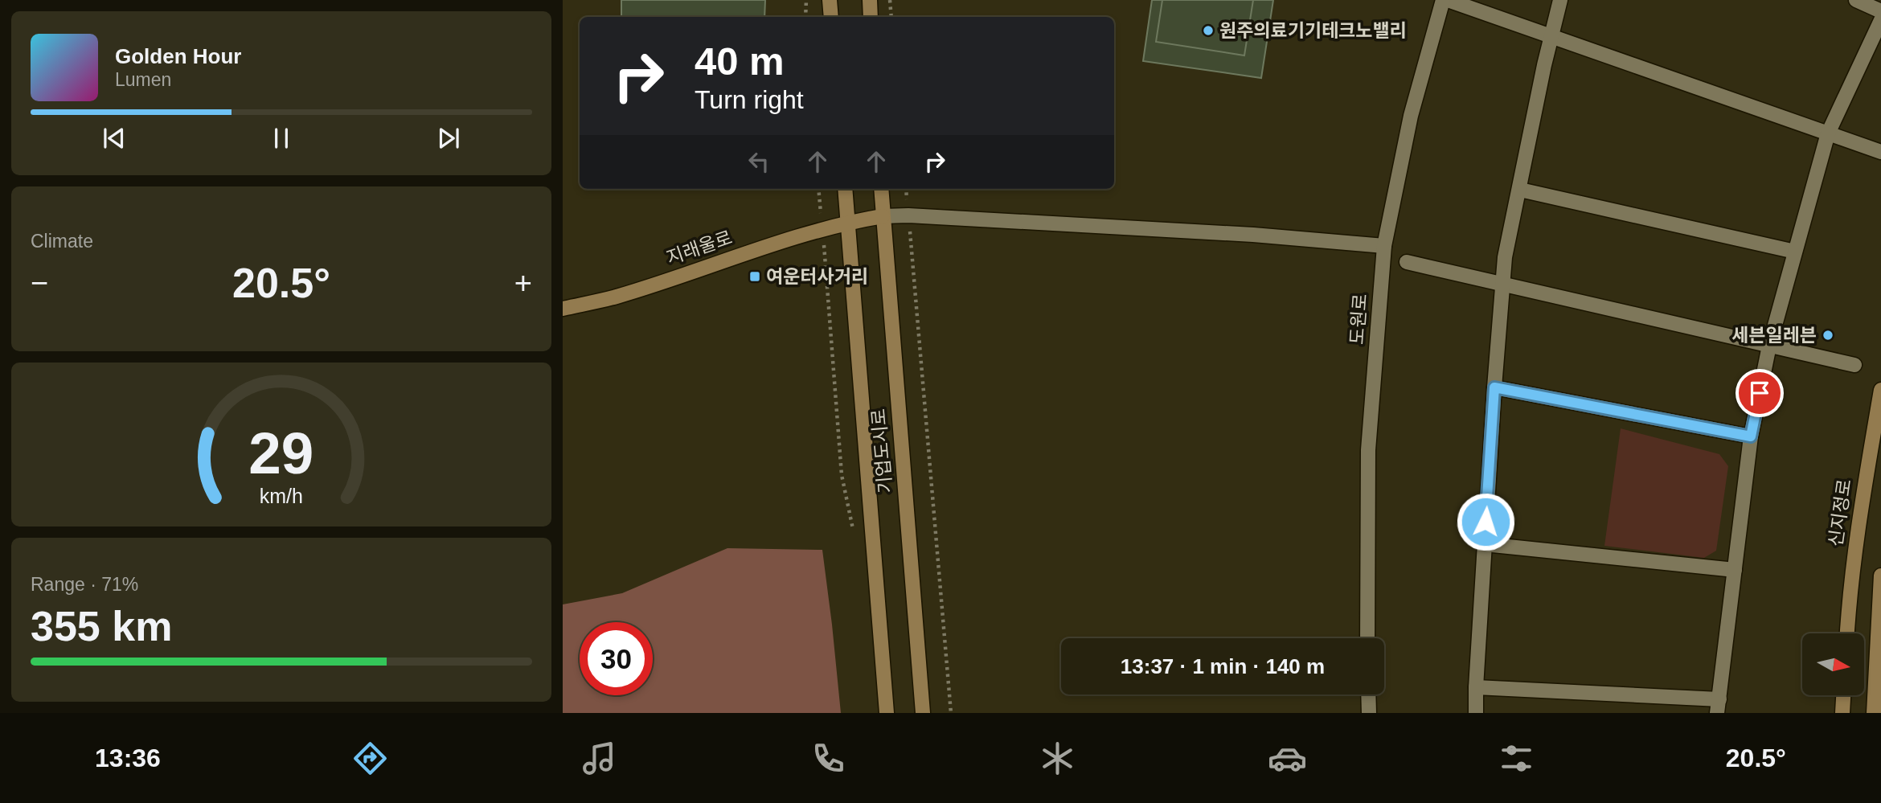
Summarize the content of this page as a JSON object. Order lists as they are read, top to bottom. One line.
{"streets":{"street":["지래울로","도원로","기업도시로","신지정로"]},"crossings":[["지래울로","기업도시로"]],"places":{"other":["원주의료기기테크노밸리","세븐일레븐"],"transit":["여운터사거리"]},"north":"right","page":{"turn":["40 m","Turn right"],"song":["Golden Hour","Lumen"],"tile":["Climate",["Range · 71%","355 km"]],"heat":["−","20.5°","+"],"limit":"30","trip":"13:37 · 1 min · 140 m","tabs":["13:36","20.5°"],"gauge":["29","km/h"]}}
